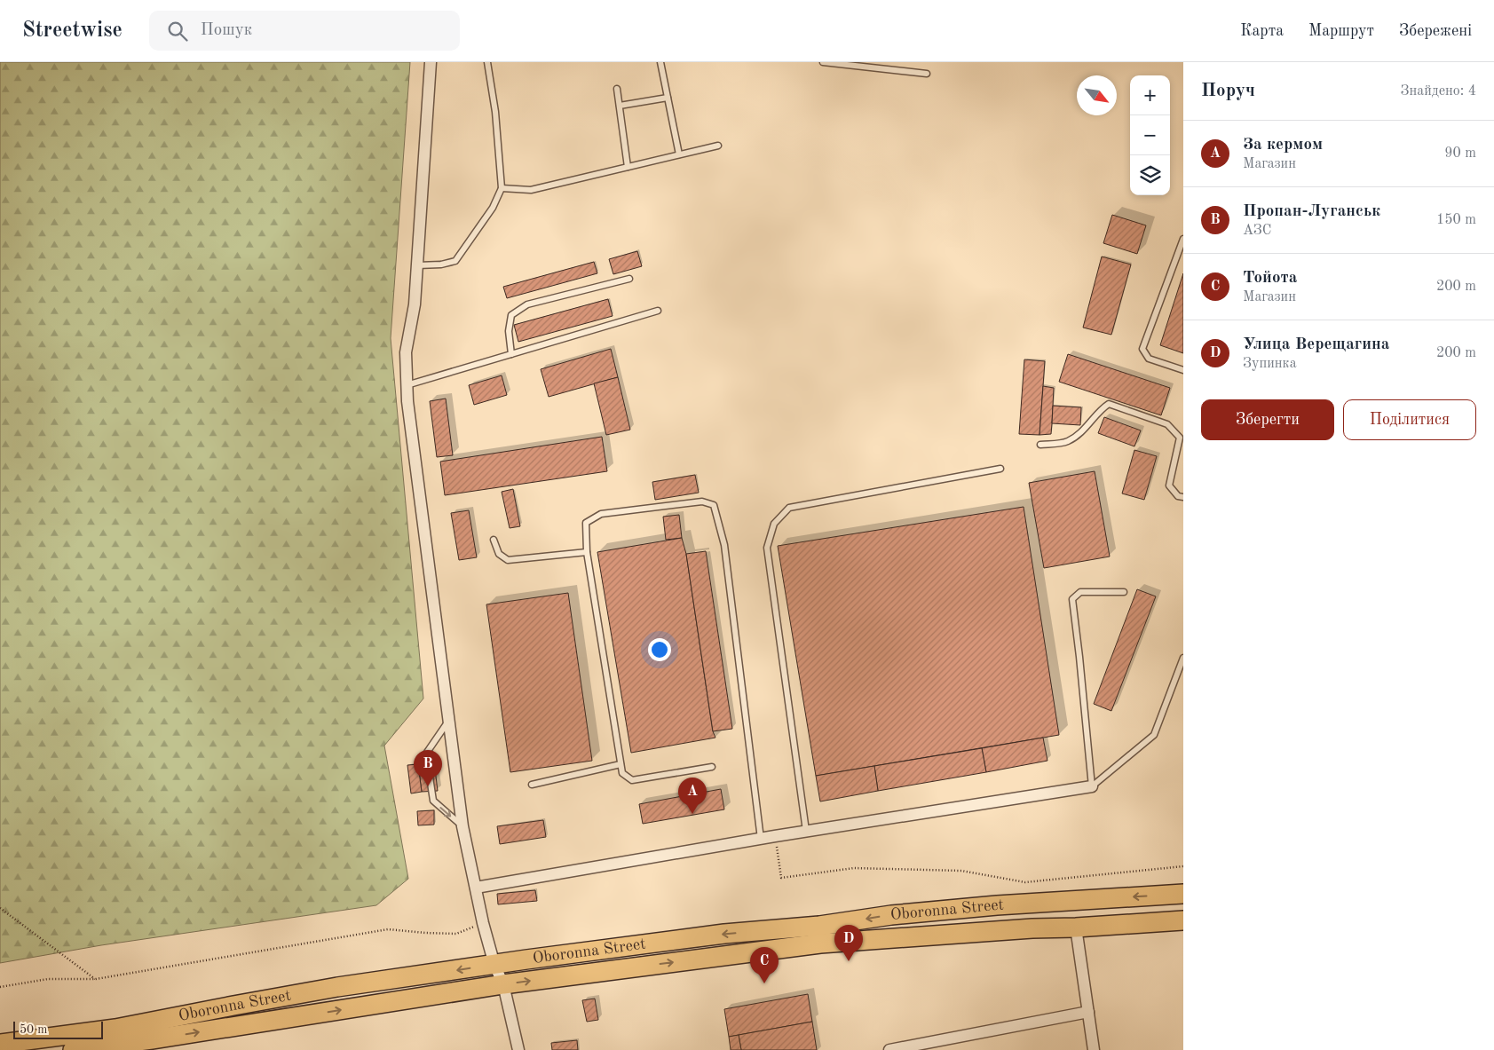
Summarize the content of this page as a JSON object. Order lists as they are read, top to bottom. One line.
{"streets":{"main road":["Oboronna Street"]},"scale_bar":"50 m","north":"bottom right","page":{"header":"Streetwise","search":"Пошук","nav":["Карта","Маршрут","Збережені"],"heading":["Поруч","Знайдено: 4"],"map_buttons":["+","−"],"list":[{"mark":"A","name":"За кермом","note":"Магазин","value":"90 m"},{"mark":"B","name":"Пропан-Луганськ","note":"АЗС","value":"150 m"},{"mark":"C","name":"Тойота","note":"Магазин","value":"200 m"},{"mark":"D","name":"Улица Верещагина","note":"Зупинка","value":"200 m"}],"buttons":["Зберегти","Поділитися"],"pins":["B","A","D","C"],"scale":"50 m"}}
